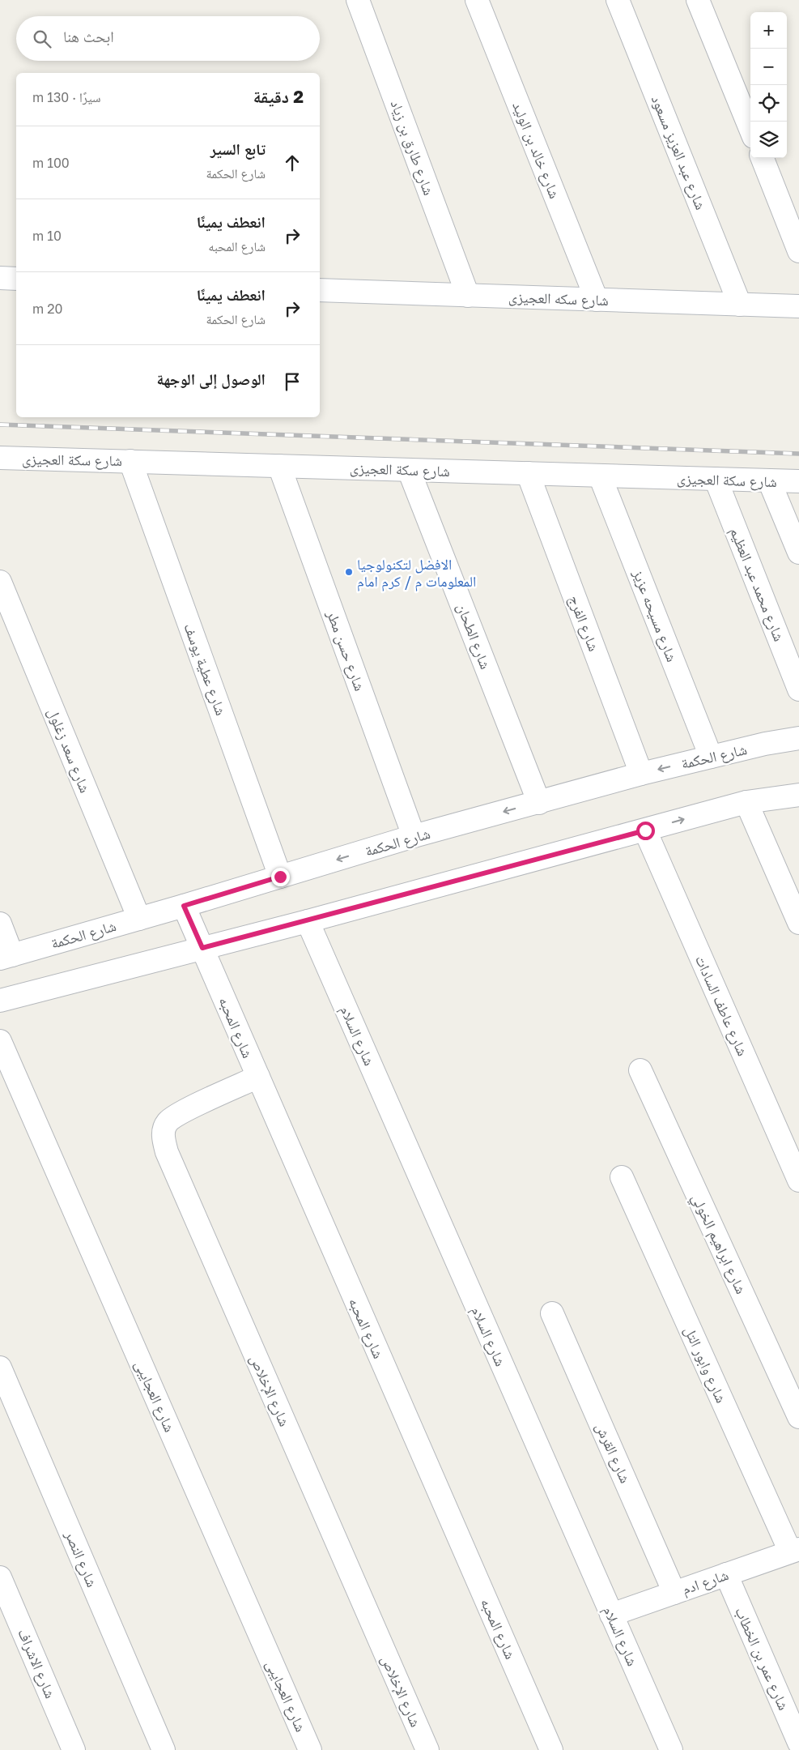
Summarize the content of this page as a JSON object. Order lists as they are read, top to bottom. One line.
{"streets":{"street":["شارع طارق بن زياد","شارع خالد بن الوليد","شارع عبد العزيز مسعود","شارع سكه العجيزى","شارع سكة العجيزى","شارع محمد عبد العظيم","شارع مسيحه عزيز","شارع الفرج","شارع الطحان","شارع حسن مطر","شارع عطية يوسف","شارع سعد زغلول","شارع الحكمة","شارع عاطف السادات","شارع المحبه","شارع السلام","شارع ابراهيم الخولي","شارع وابور التل","شارع الإخلاص","شارع العجايبى","شارع القرش","شارع النصر","شارع ادم","شارع عمر بن الخطاب","شارع الاشراف"]},"crossings":[["شارع طارق بن زياد","شارع سكه العجيزى"],["شارع خالد بن الوليد","شارع سكه العجيزى"],["شارع عبد العزيز مسعود","شارع سكه العجيزى"],["شارع سكة العجيزى","شارع محمد عبد العظيم"],["شارع سكة العجيزى","شارع مسيحه عزيز"],["شارع سكة العجيزى","شارع الفرج"],["شارع سكة العجيزى","شارع الطحان"],["شارع سكة العجيزى","شارع حسن مطر"],["شارع سكة العجيزى","شارع عطية يوسف"],["شارع مسيحه عزيز","شارع الحكمة"],["شارع الفرج","شارع الحكمة"],["شارع الطحان","شارع الحكمة"],["شارع حسن مطر","شارع الحكمة"],["شارع عطية يوسف","شارع الحكمة"],["شارع سعد زغلول","شارع الحكمة"],["شارع الحكمة","شارع المحبه"],["شارع المحبه","شارع الإخلاص"],["شارع السلام","شارع ادم"],["شارع وابور التل","شارع ادم"],["شارع القرش","شارع ادم"],["شارع ادم","شارع عمر بن الخطاب"]],"places":["الافضل لتكنولوجيا المعلومات م / كرم امام"],"page":{"map_buttons":["+","−"],"search":"ابحث هنا","heading":["2 دقيقة","سيرًا · 130 m"],"list":[["تابع السير","شارع الحكمة","100 m"],["انعطف يمينًا","شارع المحبه","10 m"],["انعطف يمينًا","شارع الحكمة","20 m"],"الوصول إلى الوجهة"]}}
